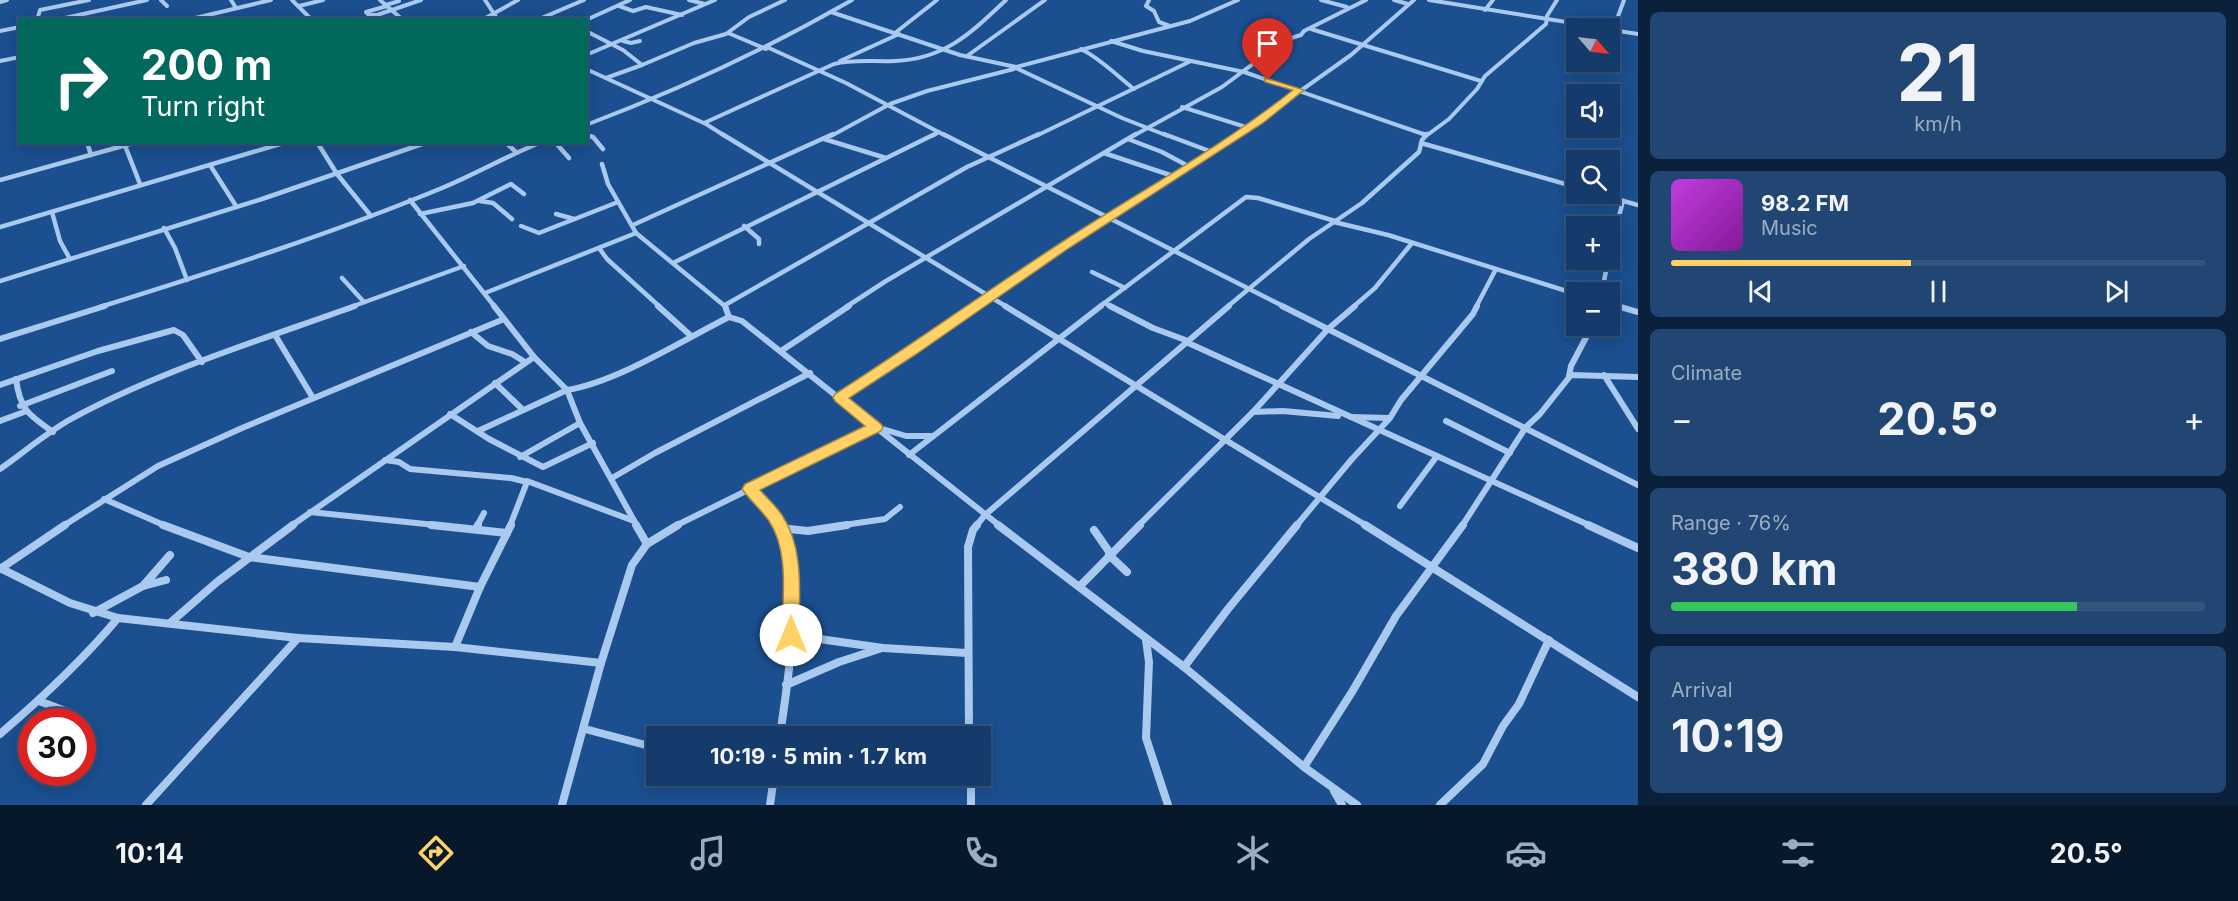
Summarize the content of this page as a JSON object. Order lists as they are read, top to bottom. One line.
{"north":"bottom right","page":{"tile":[["21","km/h"],"Climate",["Range · 76%","380 km"],["Arrival","10:19"]],"map_buttons":["+","−"],"turn":["200 m","Turn right"],"song":["98.2 FM","Music"],"heat":["−","20.5°","+"],"limit":"30","trip":"10:19 · 5 min · 1.7 km","tabs":["10:14","20.5°"]}}
